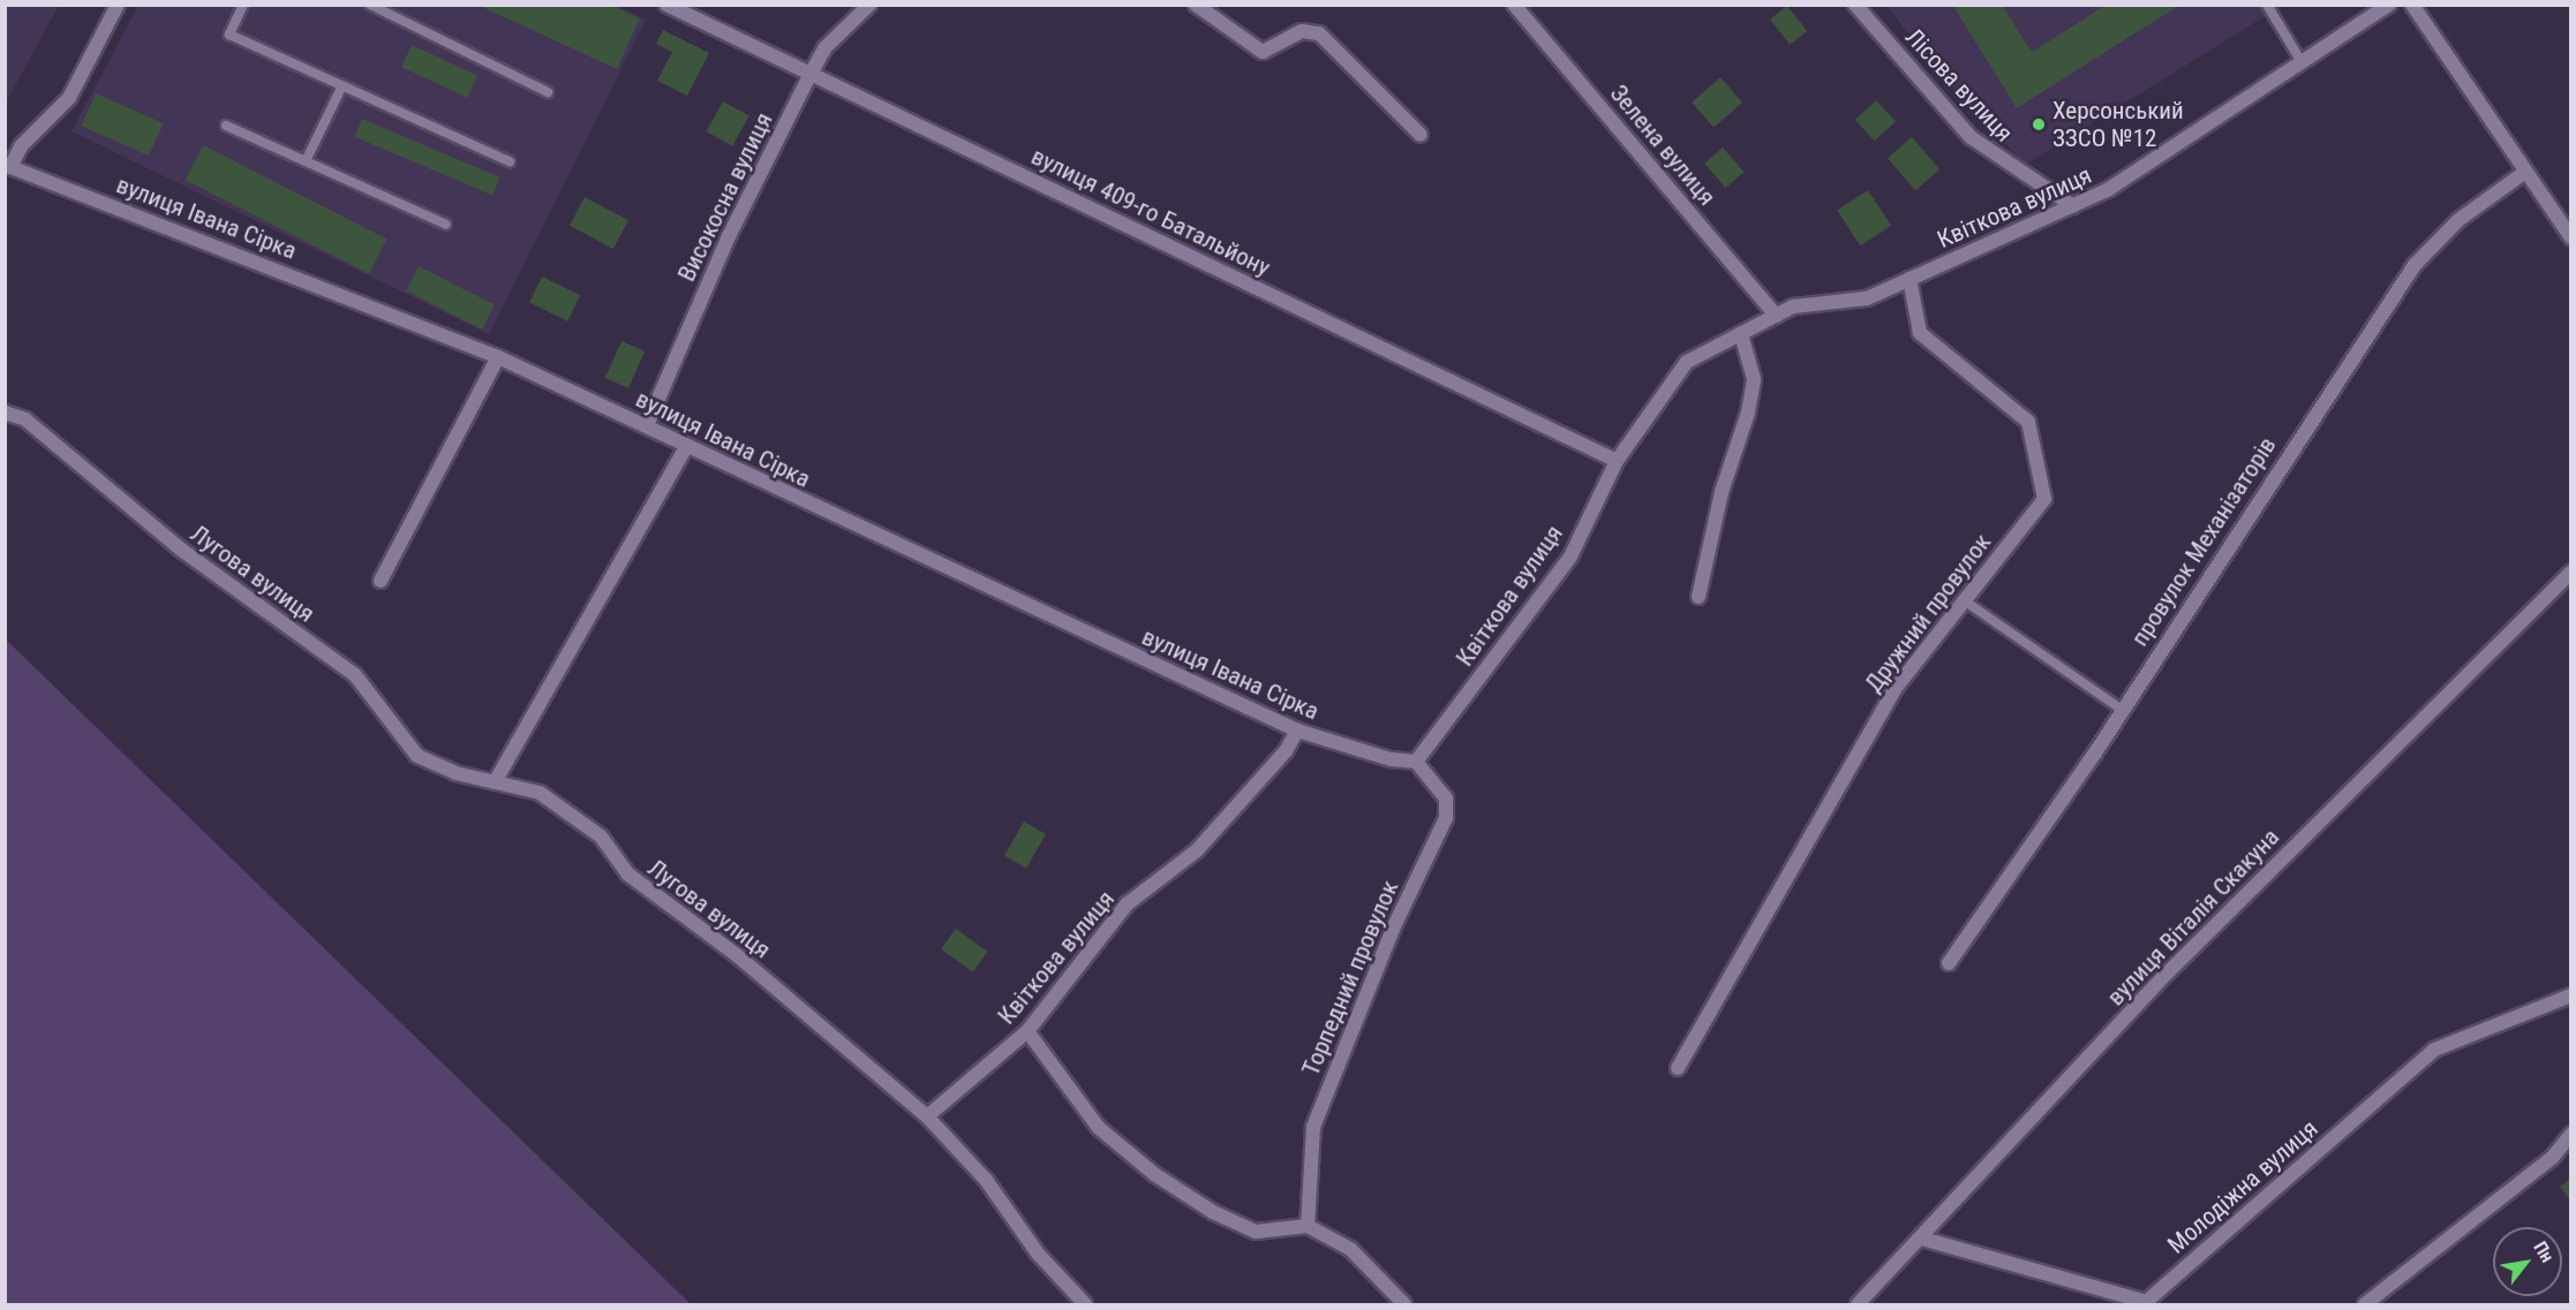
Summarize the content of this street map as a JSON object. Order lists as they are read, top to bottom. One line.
{"streets":{"street":["Лісова вулиця","Зелена вулиця","Високосна вулиця","Квіткова вулиця","вулиця 409-го Батальйону","вулиця Івана Сірка","провулок Механізаторів","Лугова вулиця","Дружний провулок","вулиця Віталія Скакуна","Торпедний провулок","Молодіжна вулиця"]},"crossings":[["Лісова вулиця","Квіткова вулиця"],["Зелена вулиця","Квіткова вулиця"],["Високосна вулиця","вулиця 409-го Батальйону"],["Високосна вулиця","вулиця Івана Сірка"],["Квіткова вулиця","вулиця 409-го Батальйону"],["Квіткова вулиця","вулиця Івана Сірка"],["Квіткова вулиця","Лугова вулиця"],["Квіткова вулиця","Дружний провулок"],["Квіткова вулиця","Торпедний провулок"],["вулиця Івана Сірка","Торпедний провулок"],["вулиця Віталія Скакуна","Молодіжна вулиця"]],"places":["Херсонський ЗЗСО №12"],"north":"top right"}
